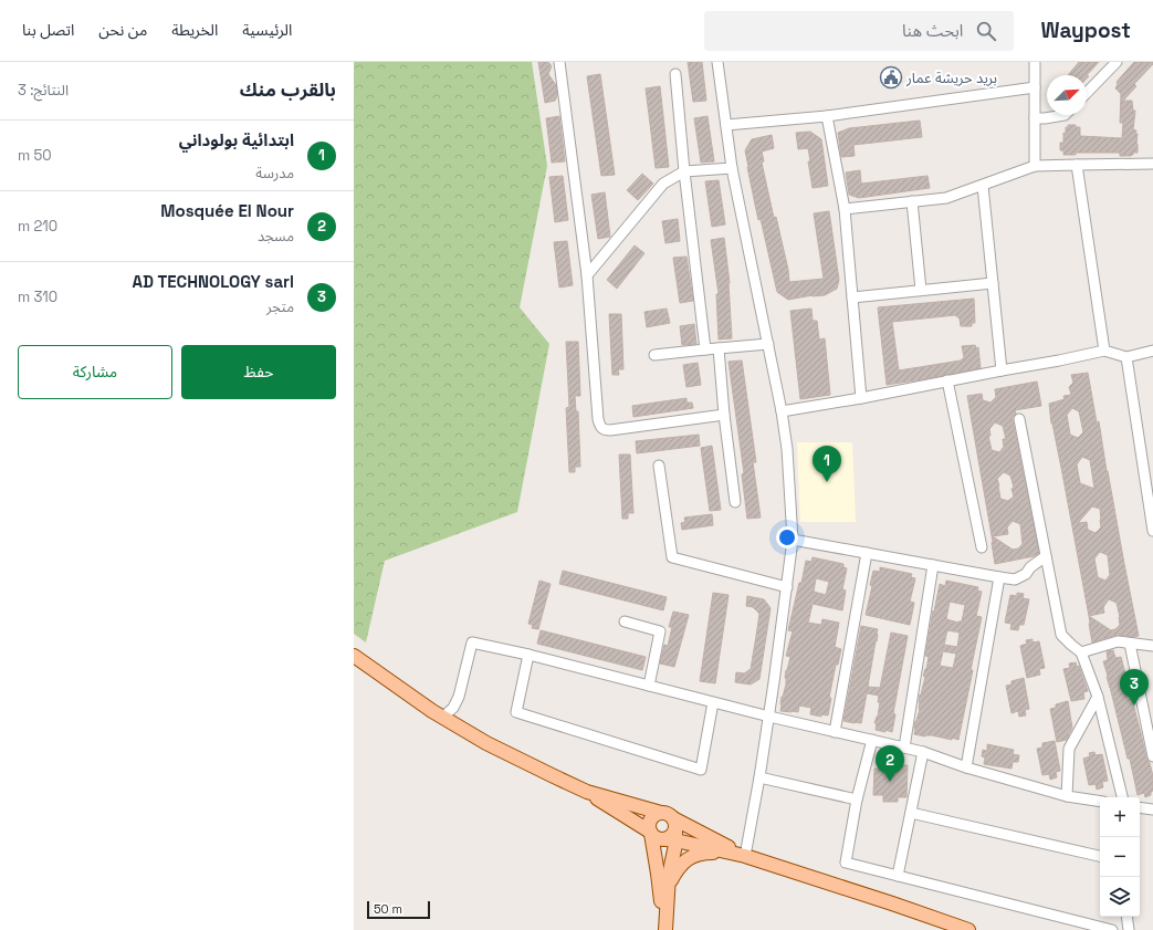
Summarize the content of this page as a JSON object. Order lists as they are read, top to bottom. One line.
{"places":{"public building":["بريد حريشة عمار"]},"scale_bar":"50 m","north":"top right","page":{"header":"Waypost","search":"ابحث هنا","nav":["الرئيسية","الخريطة","من نحن","اتصل بنا"],"heading":["بالقرب منك","النتائج: 3"],"list":[{"mark":"1","name":"ابتدائية بولوداني","note":"مدرسة","value":"50 m"},{"mark":"2","name":"Mosquée El Nour","note":"مسجد","value":"210 m"},{"mark":"3","name":"AD TECHNOLOGY sarl","note":"متجر","value":"310 m"}],"buttons":["حفظ","مشاركة"],"pins":["1","3","2"],"map_buttons":["+","−"],"scale":"50 m"}}
